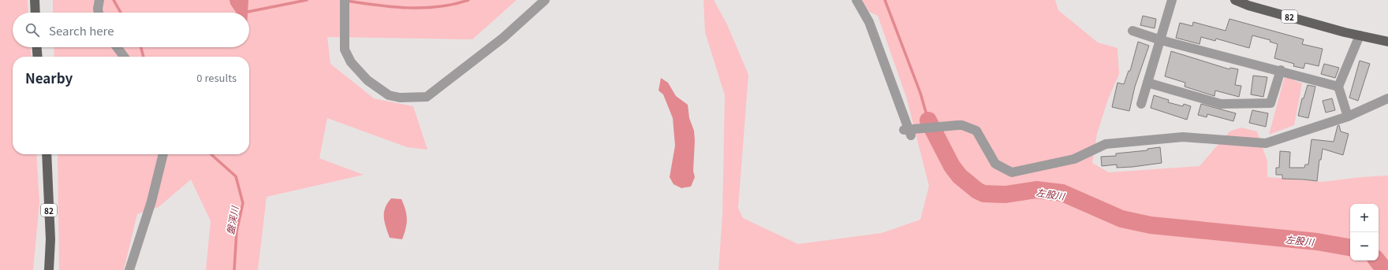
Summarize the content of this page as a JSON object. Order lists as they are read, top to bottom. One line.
{"streets":{"main road":["82"]},"water":["左股川","盤渓川"],"page":{"search":"Search here","heading":["Nearby","0 results"],"map_buttons":["+","−"]}}
